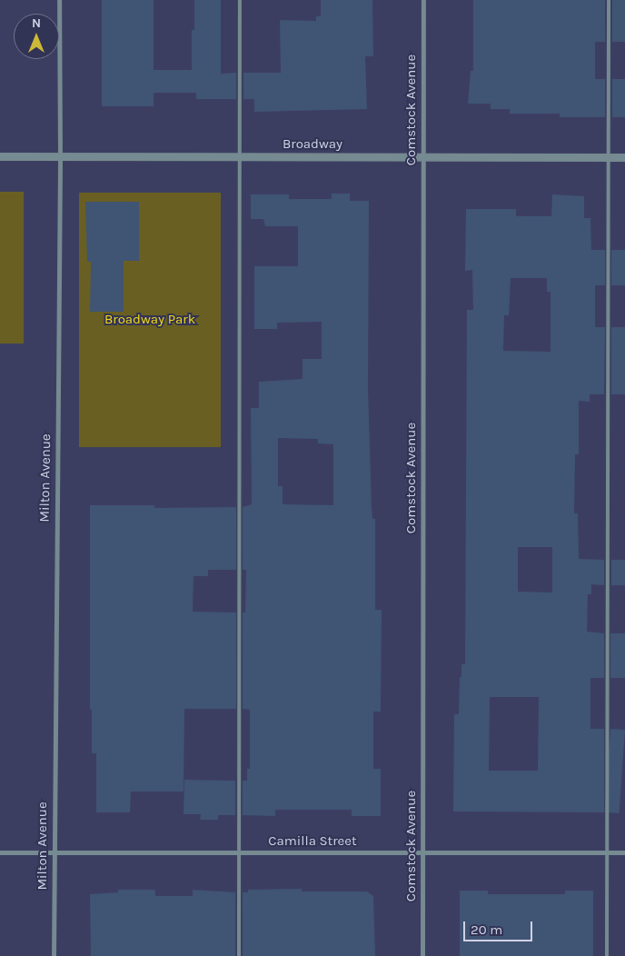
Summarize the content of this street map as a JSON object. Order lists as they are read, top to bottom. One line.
{"streets":{"street":["Comstock Avenue","Broadway","Milton Avenue","Camilla Street"]},"crossings":[["Comstock Avenue","Broadway"],["Comstock Avenue","Camilla Street"],["Broadway","Milton Avenue"],["Milton Avenue","Camilla Street"]],"parks":["Broadway Park"],"scale_bar":"20 m","north":"top"}
